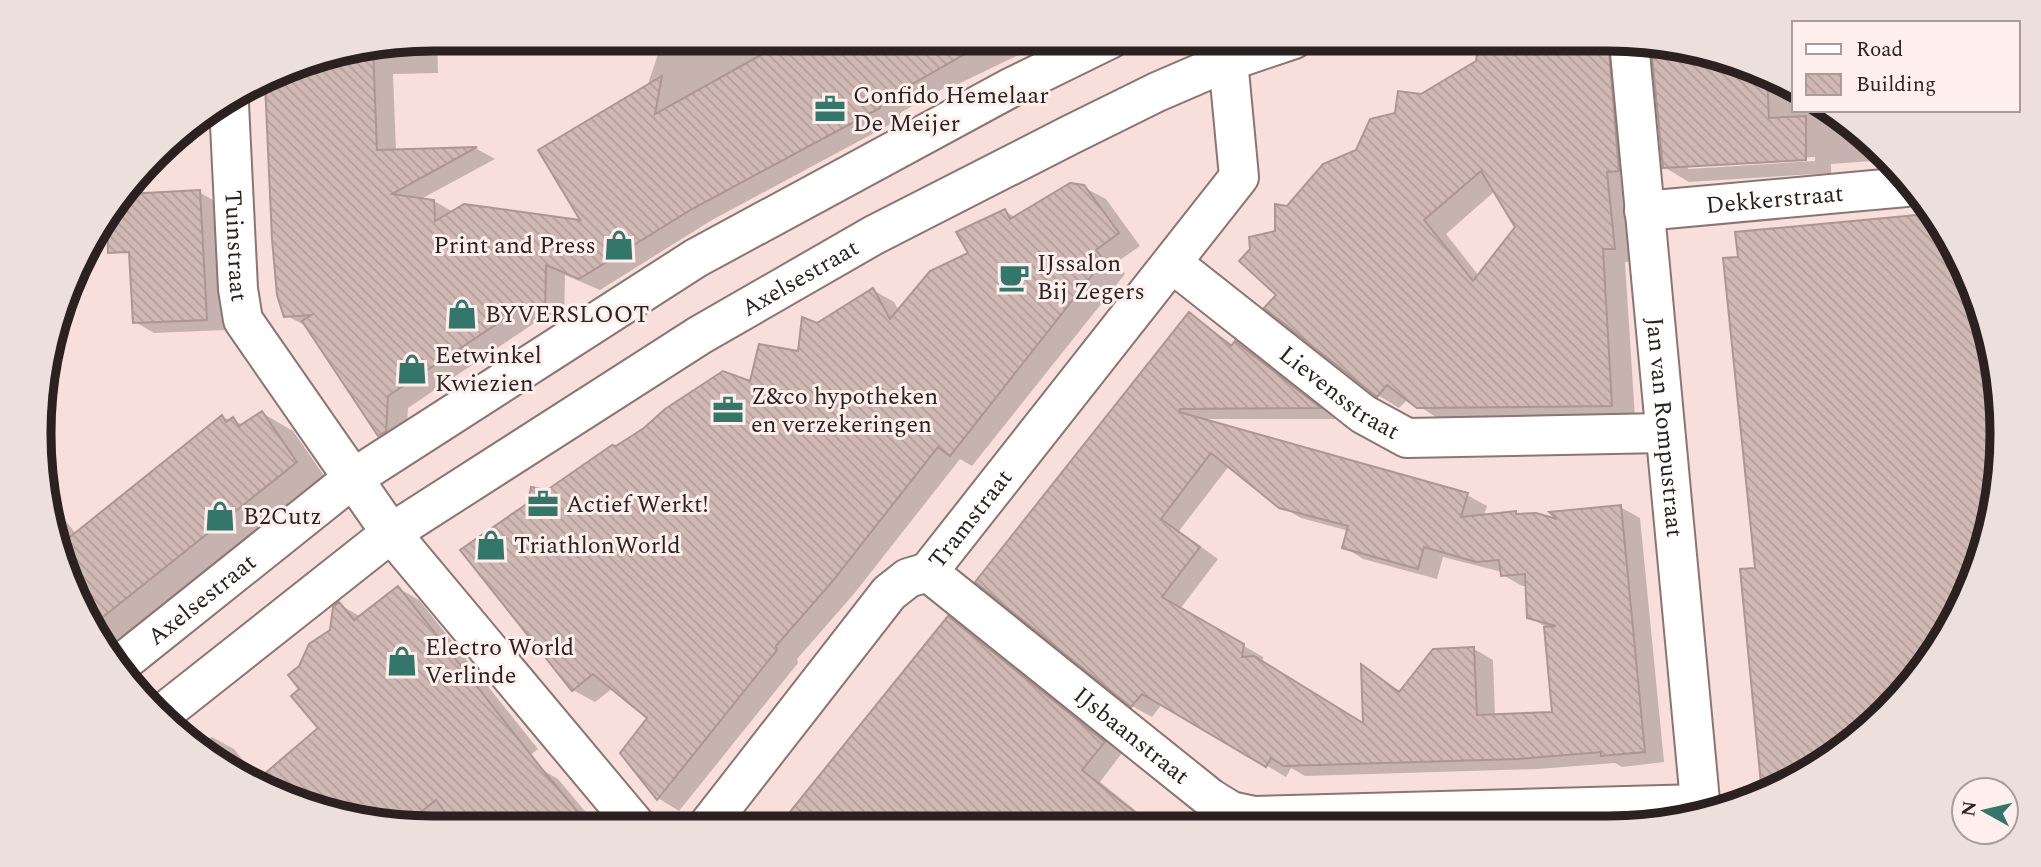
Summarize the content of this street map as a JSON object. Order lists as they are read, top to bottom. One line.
{"streets":{"street":["Dekkerstraat","Tuinstraat","Axelsestraat","Lievensstraat","Jan van Rompustraat","Tramstraat","IJsbaanstraat"]},"crossings":[["Dekkerstraat","Jan van Rompustraat"],["Tuinstraat","Axelsestraat"],["Lievensstraat","Jan van Rompustraat"],["Lievensstraat","Tramstraat"],["Tramstraat","IJsbaanstraat"]],"places":{"office":["Confido Hemelaar De Meijer","Z&co hypotheken en verzekeringen","Actief Werkt!"],"shop":["Print and Press","BYVERSLOOT","Eetwinkel Kwiezien","B2Cutz","TriathlonWorld","Electro World Verlinde"],"cafe":["IJssalon Bij Zegers"]},"legend":["Road","Building"],"north":"left"}
